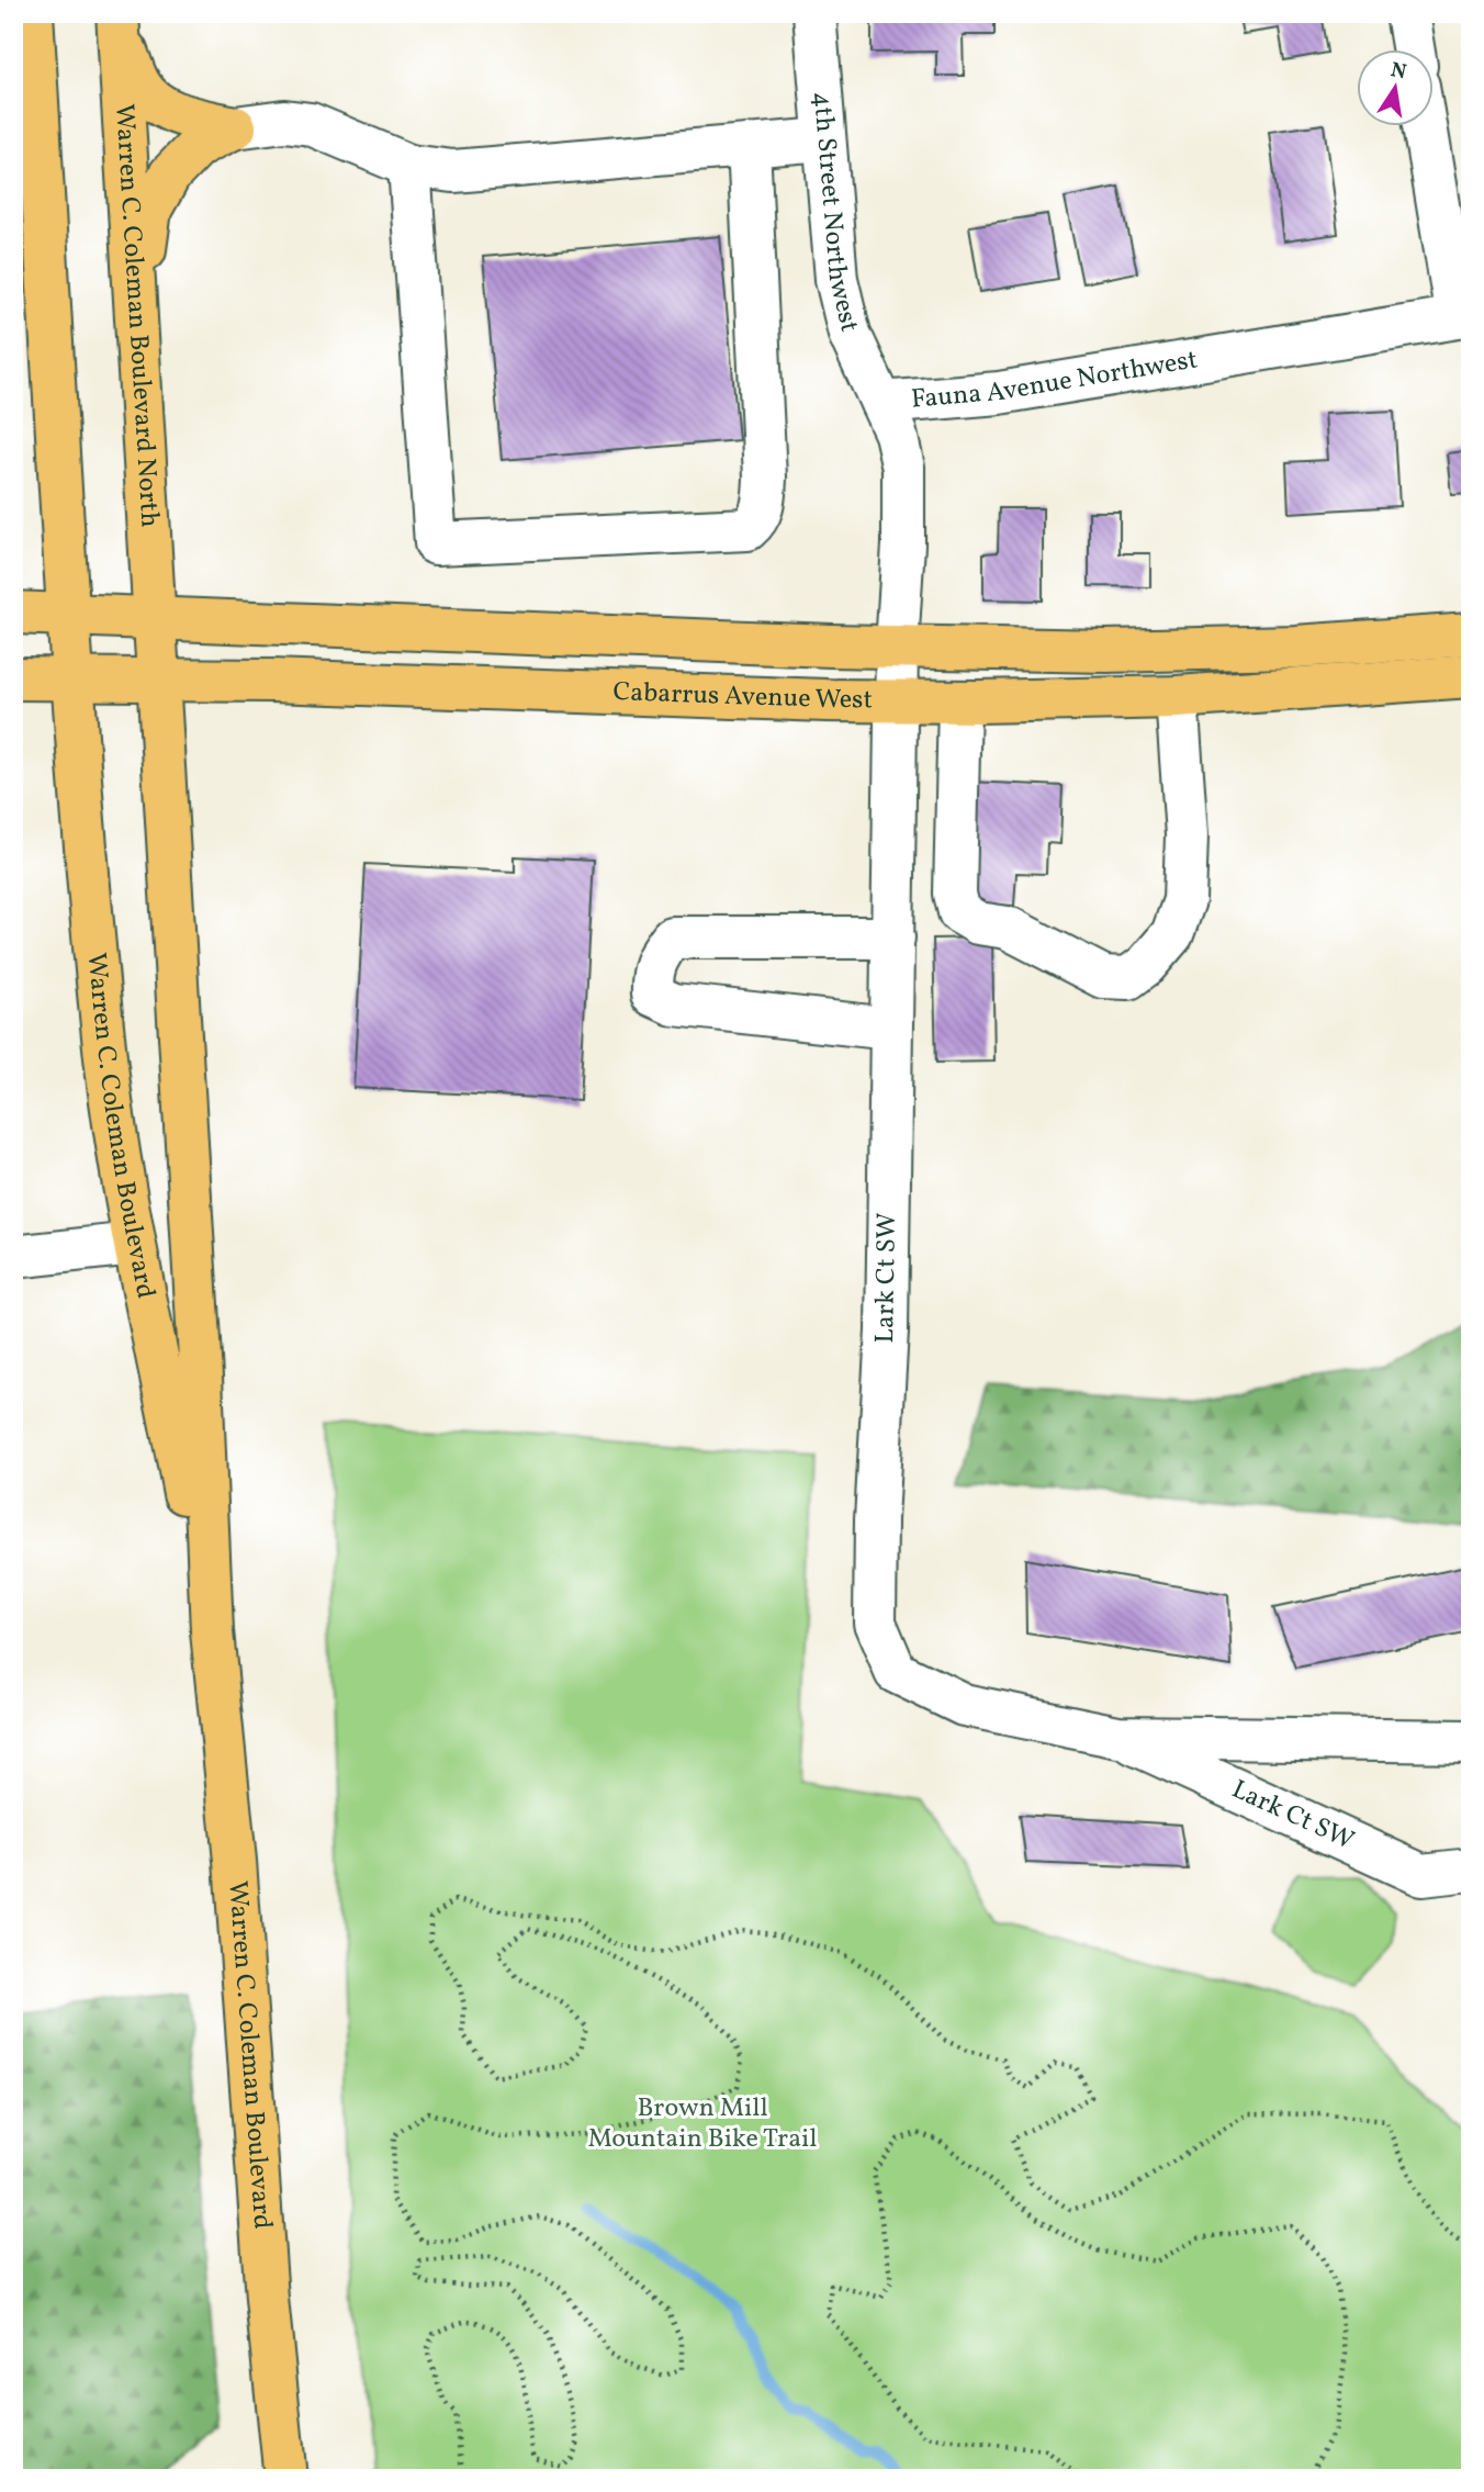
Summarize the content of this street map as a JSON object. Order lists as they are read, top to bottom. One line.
{"streets":{"main road":["Warren C. Coleman Boulevard North","Cabarrus Avenue West","Warren C. Coleman Boulevard"],"street":["4th Street Northwest","Fauna Avenue Northwest","Lark Ct SW"]},"crossings":[["4th Street Northwest","Fauna Avenue Northwest"],["Warren C. Coleman Boulevard North","Cabarrus Avenue West"],["Warren C. Coleman Boulevard North","Warren C. Coleman Boulevard"],["Fauna Avenue Northwest","Cabarrus Avenue West"],["Fauna Avenue Northwest","Lark Ct SW"],["Cabarrus Avenue West","Warren C. Coleman Boulevard"],["Cabarrus Avenue West","Lark Ct SW"]],"parks":["Brown Mill Mountain Bike Trail"],"north":"top"}
